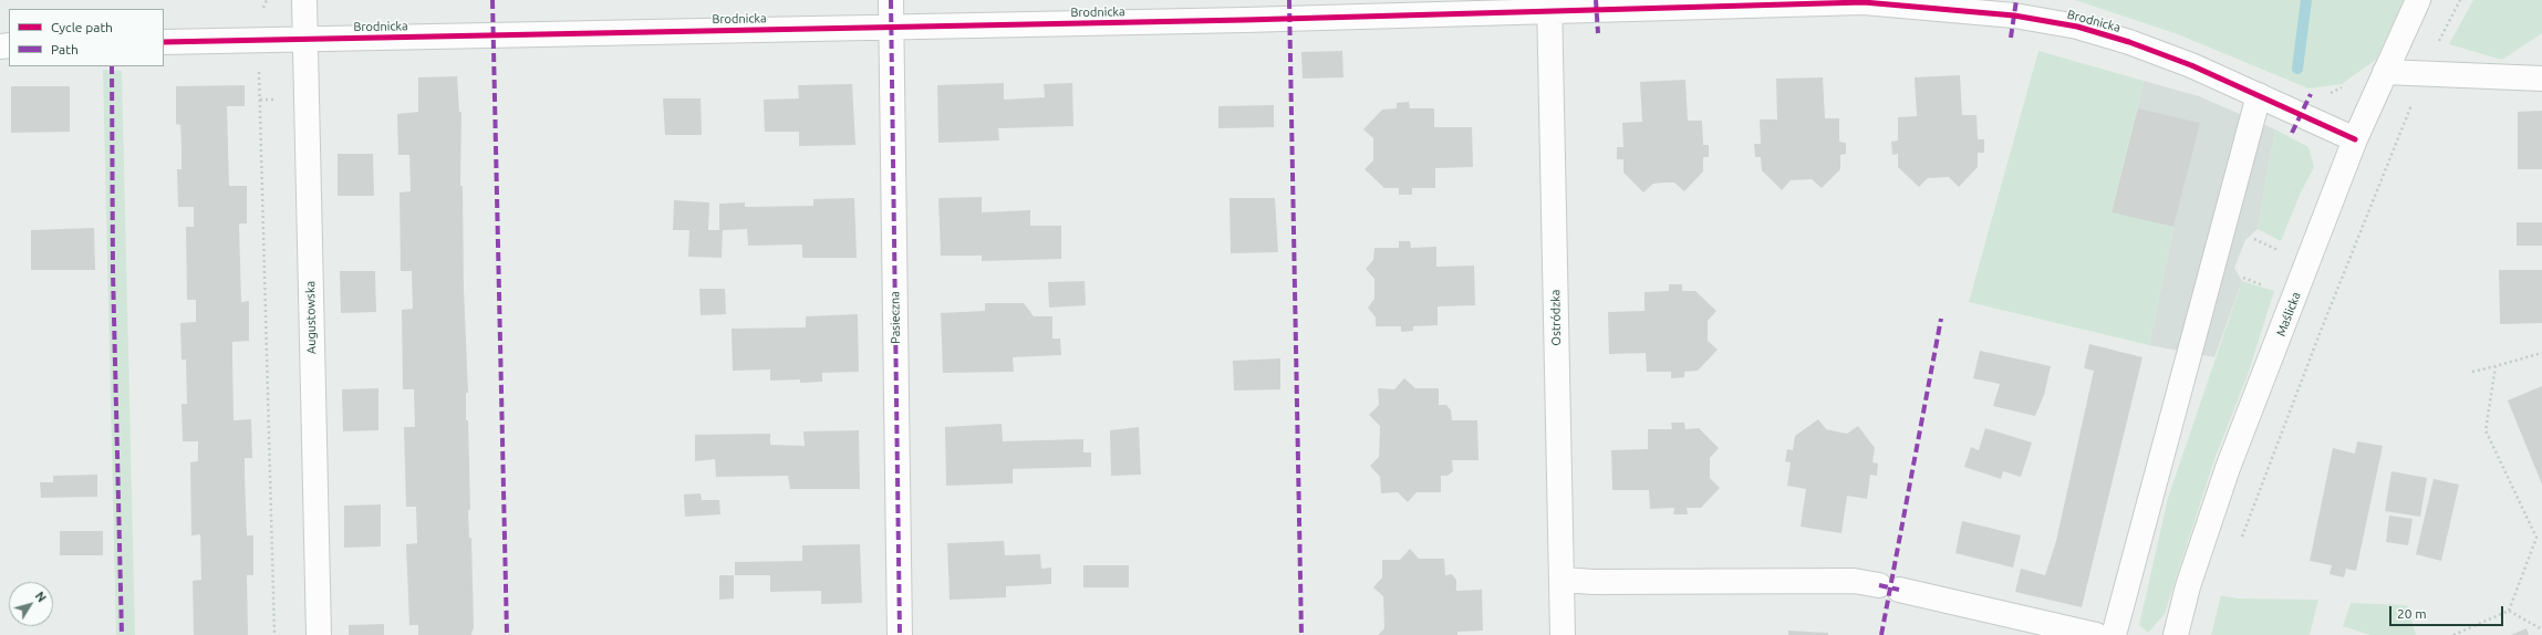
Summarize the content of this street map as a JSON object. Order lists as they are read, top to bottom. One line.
{"streets":{"street":["Brodnicka","Maślicka","Augustowska","Pasieczna","Ostródzka"]},"crossings":[["Brodnicka","Maślicka"],["Brodnicka","Augustowska"],["Brodnicka","Pasieczna"],["Brodnicka","Ostródzka"]],"legend":["Cycle path","Path"],"scale_bar":"20 m","north":"top right"}
